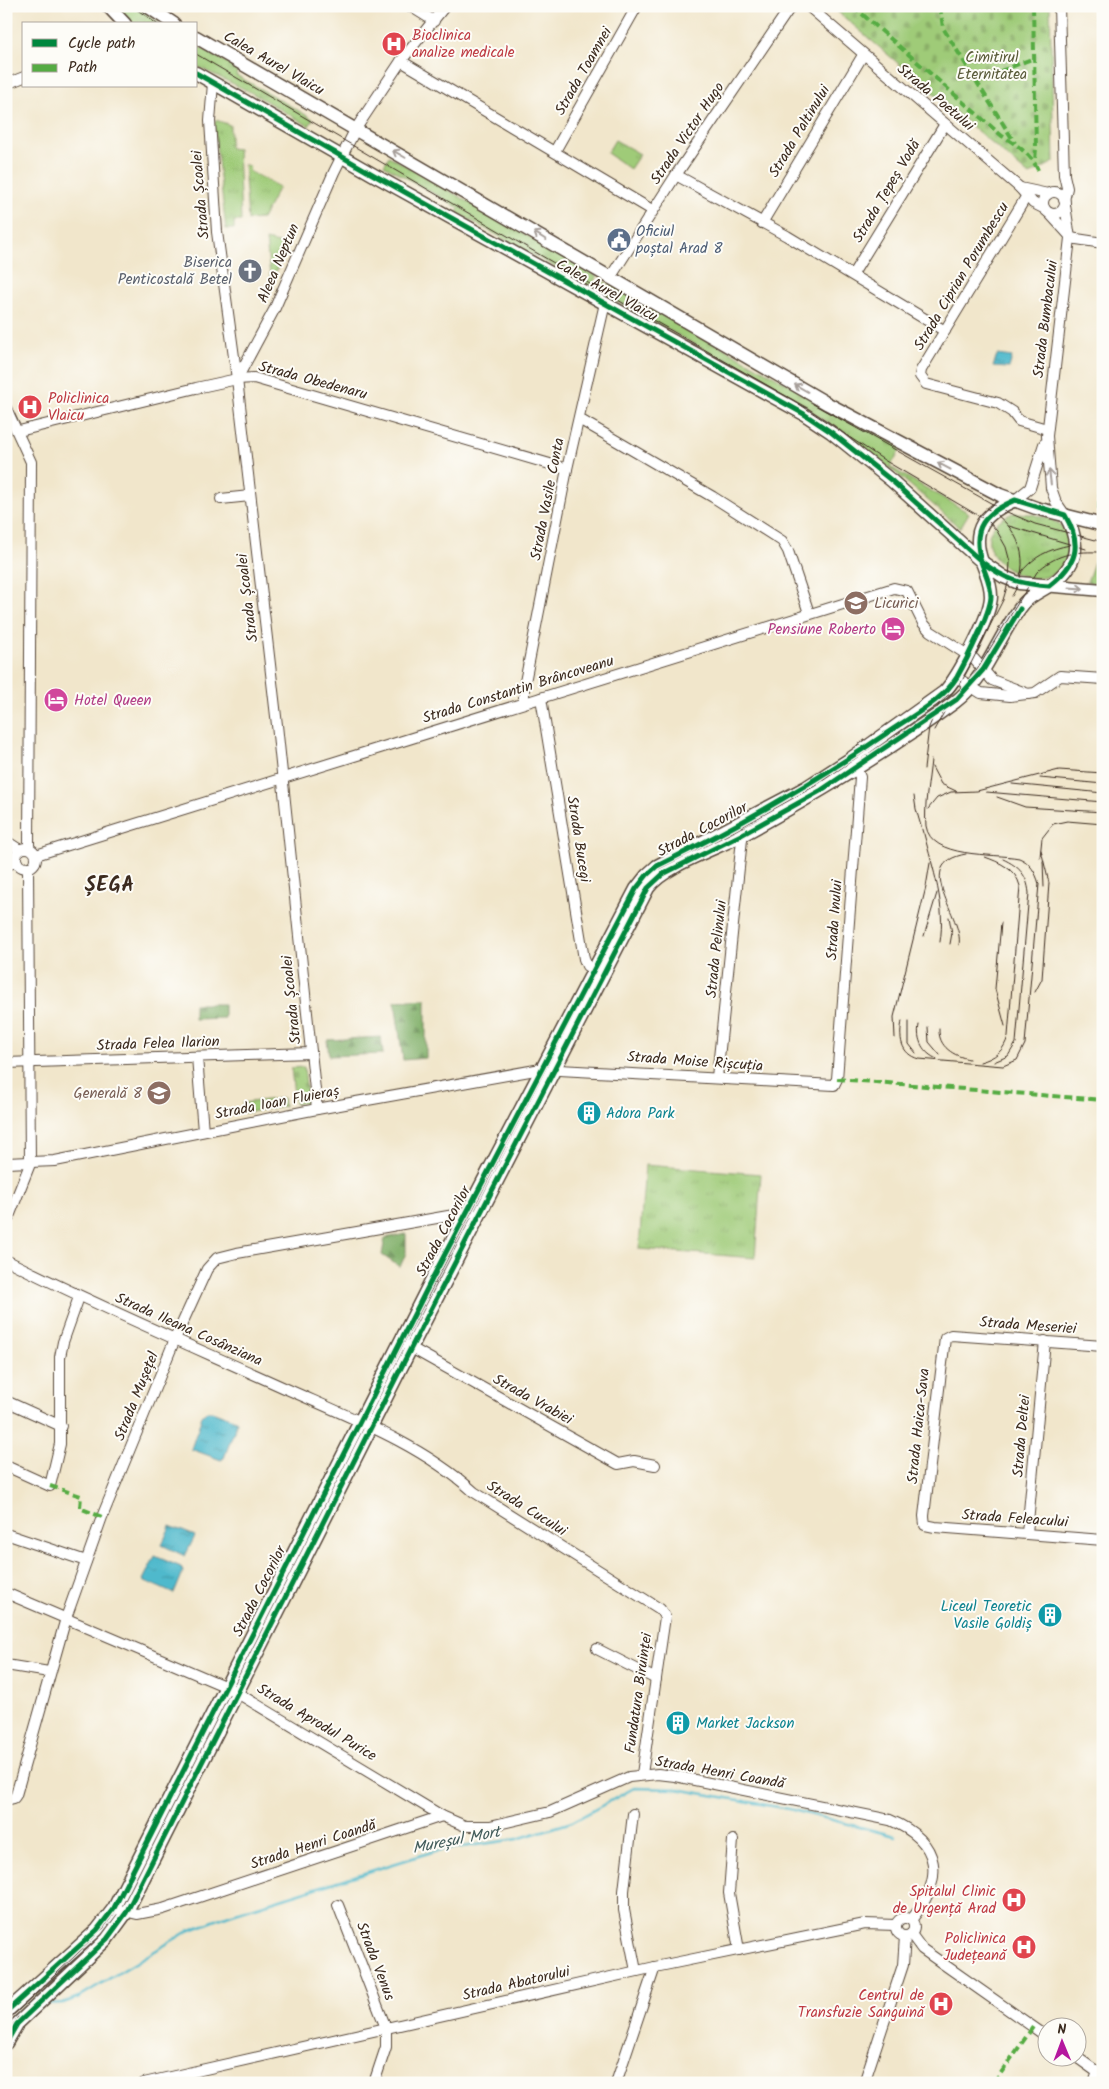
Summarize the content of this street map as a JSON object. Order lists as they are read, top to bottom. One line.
{"streets":{"main road":["Calea Aurel Vlaicu","Strada Cocorilor"],"street":["Strada Toamnei","Strada Poetului","Strada Paltinului","Strada Victor Hugo","Strada Țepeș Vodă","Strada Școalei","Aleea Neptun","Strada Ciprian Porumbescu","Strada Bumbacului","Strada Obedenaru","Strada Vasile Conta","Strada Constantin Brâncoveanu","Strada Bucegi","Strada Inului","Strada Pelinului","Strada Felea Ilarion","Strada Moise Rișcuția","Strada Ioan Fluieraș","Strada Meseriei","Strada Ileana Cosânziana","Strada Mușețel","Strada Vrabiei","Strada Haica-Sava","Strada Deltei","Strada Cucului","Strada Feleacului","Fundatura Biruinței","Strada Aprodul Purice","Strada Henri Coandă","Strada Venus","Strada Abatorului"]},"crossings":[["Calea Aurel Vlaicu","Strada Victor Hugo"],["Calea Aurel Vlaicu","Strada Școalei"],["Calea Aurel Vlaicu","Aleea Neptun"],["Calea Aurel Vlaicu","Strada Bumbacului"],["Calea Aurel Vlaicu","Strada Vasile Conta"],["Calea Aurel Vlaicu","Strada Cocorilor"],["Strada Poetului","Strada Paltinului"],["Strada Poetului","Strada Țepeș Vodă"],["Strada Poetului","Strada Ciprian Porumbescu"],["Strada Poetului","Strada Bumbacului"],["Strada Școalei","Aleea Neptun"],["Strada Școalei","Strada Obedenaru"],["Strada Școalei","Strada Constantin Brâncoveanu"],["Strada Școalei","Strada Felea Ilarion"],["Strada Școalei","Strada Ioan Fluieraș"],["Aleea Neptun","Strada Obedenaru"],["Strada Ciprian Porumbescu","Strada Bumbacului"],["Strada Bumbacului","Strada Cocorilor"],["Strada Obedenaru","Strada Vasile Conta"],["Strada Vasile Conta","Strada Constantin Brâncoveanu"],["Strada Constantin Brâncoveanu","Strada Cocorilor"],["Strada Constantin Brâncoveanu","Strada Bucegi"],["Strada Cocorilor","Strada Bucegi"],["Strada Cocorilor","Strada Inului"],["Strada Cocorilor","Strada Pelinului"],["Strada Cocorilor","Strada Moise Rișcuția"],["Strada Cocorilor","Strada Ioan Fluieraș"],["Strada Cocorilor","Strada Ileana Cosânziana"],["Strada Cocorilor","Strada Mușețel"],["Strada Cocorilor","Strada Vrabiei"],["Strada Cocorilor","Strada Cucului"],["Strada Cocorilor","Strada Aprodul Purice"],["Strada Cocorilor","Strada Henri Coandă"],["Strada Inului","Strada Moise Rișcuția"],["Strada Pelinului","Strada Moise Rișcuția"],["Strada Moise Rișcuția","Strada Ioan Fluieraș"],["Strada Meseriei","Strada Haica-Sava"],["Strada Meseriei","Strada Deltei"],["Strada Ileana Cosânziana","Strada Mușețel"],["Strada Ileana Cosânziana","Strada Cucului"],["Strada Mușețel","Strada Aprodul Purice"],["Strada Haica-Sava","Strada Feleacului"],["Strada Deltei","Strada Feleacului"],["Strada Cucului","Fundatura Biruinței"],["Fundatura Biruinței","Strada Henri Coandă"],["Strada Aprodul Purice","Strada Henri Coandă"],["Strada Henri Coandă","Strada Abatorului"],["Strada Venus","Strada Abatorului"]],"districts":["ȘEGA"],"water":["Mureșul Mort"],"parks":["Cimitirul Eternitatea"],"places":{"hospital":["Bioclinica analize medicale","Policlinica Vlaicu","Spitalul Clinic de Urgență Arad","Policlinica Județeană","Centrul de Transfuzie Sanguină"],"public building":["Oficiul poștal Arad 8"],"church":["Biserica Penticostală Betel"],"school or university":["Licurici","Generală 8"],"hotel":["Pensiune Roberto","Hotel Queen"],"building":["Adora Park","Liceul Teoretic Vasile Goldiș","Market Jackson"]},"legend":["Cycle path","Path"],"north":"top"}
